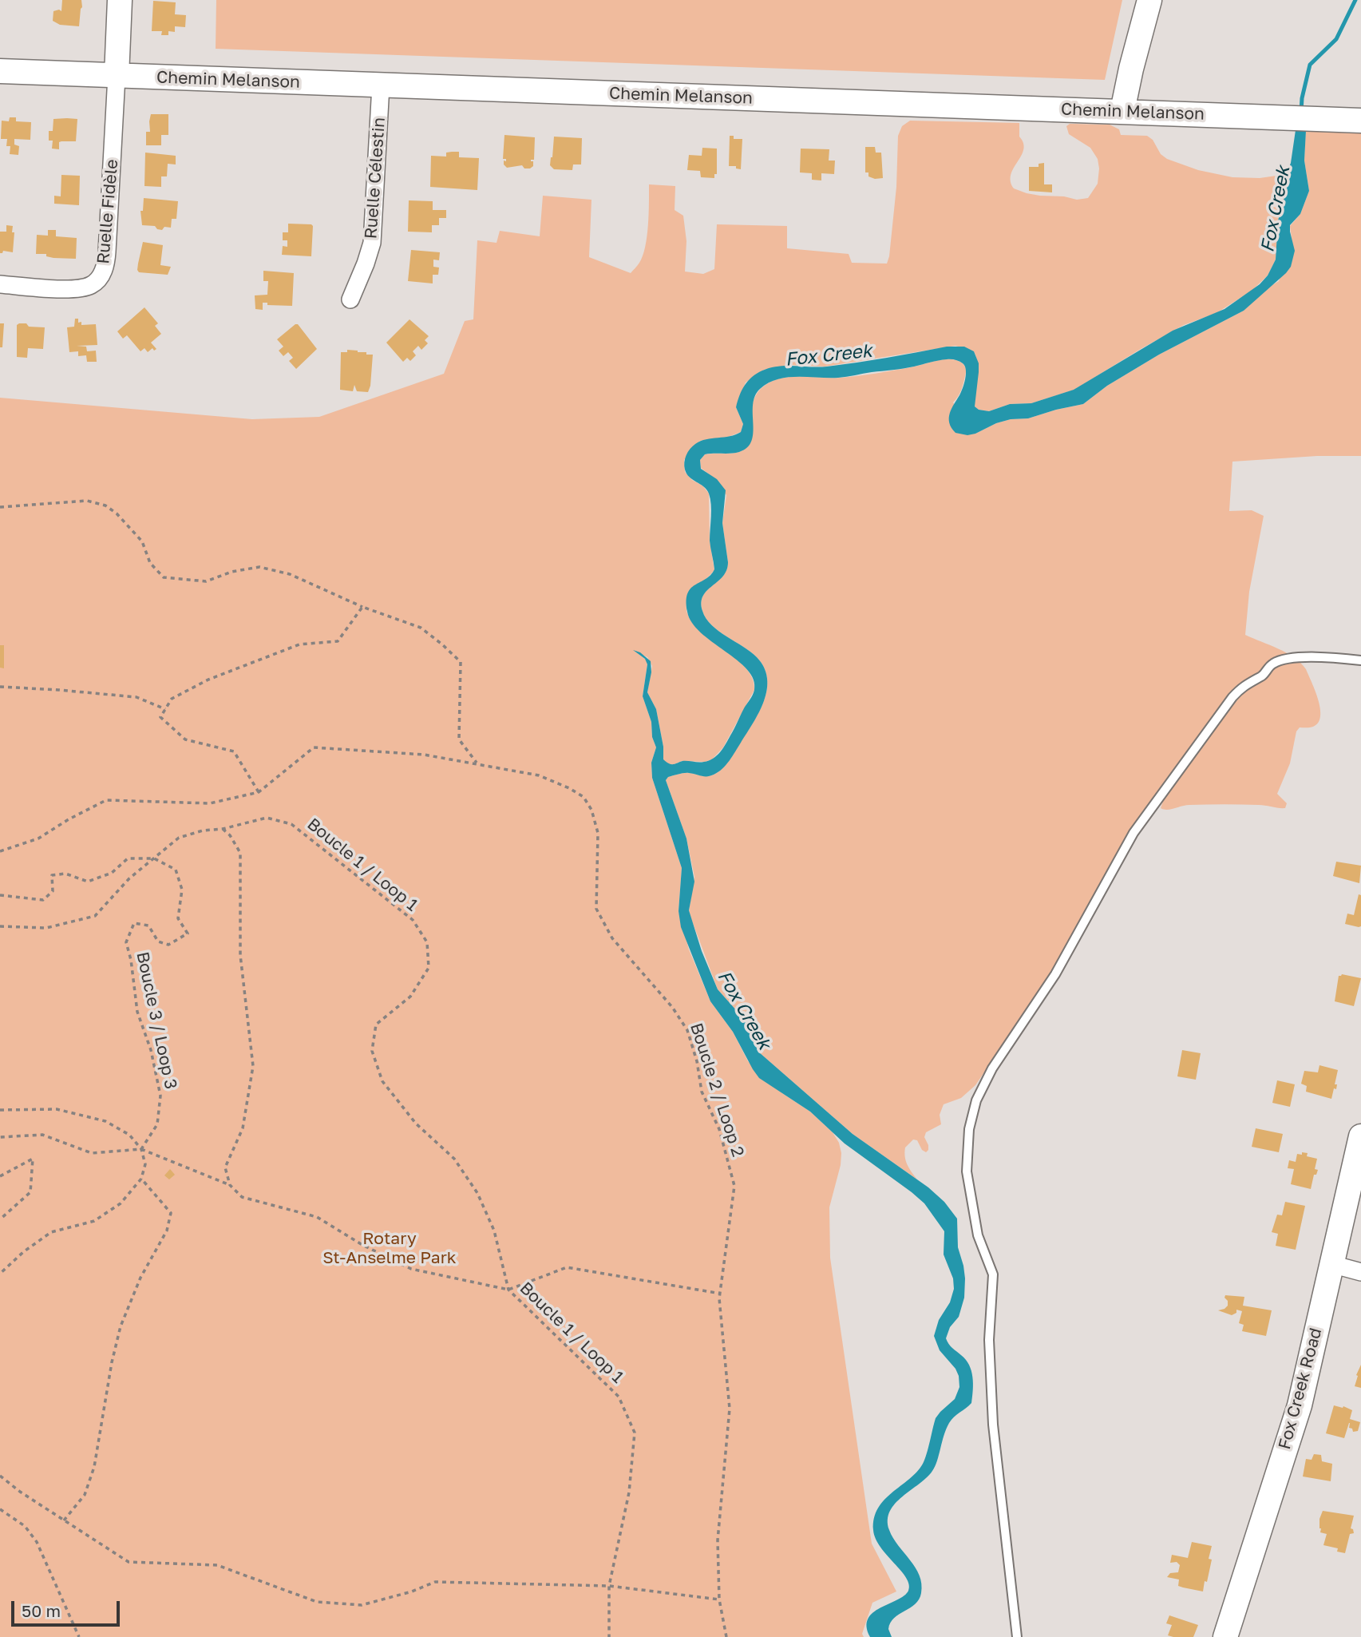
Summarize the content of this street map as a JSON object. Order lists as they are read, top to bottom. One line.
{"streets":{"street":["Chemin Melanson","Ruelle Célestin","Ruelle Fidèle","Fox Creek Road"],"path":["Boucle 1 / Loop 1","Boucle 3 / Loop 3","Boucle 2 / Loop 2"]},"crossings":[["Chemin Melanson","Ruelle Célestin"],["Chemin Melanson","Ruelle Fidèle"],["Boucle 1 / Loop 1","Boucle 3 / Loop 3"]],"water":["Fox Creek"],"parks":["Rotary St-Anselme Park"],"scale_bar":"50 m"}
